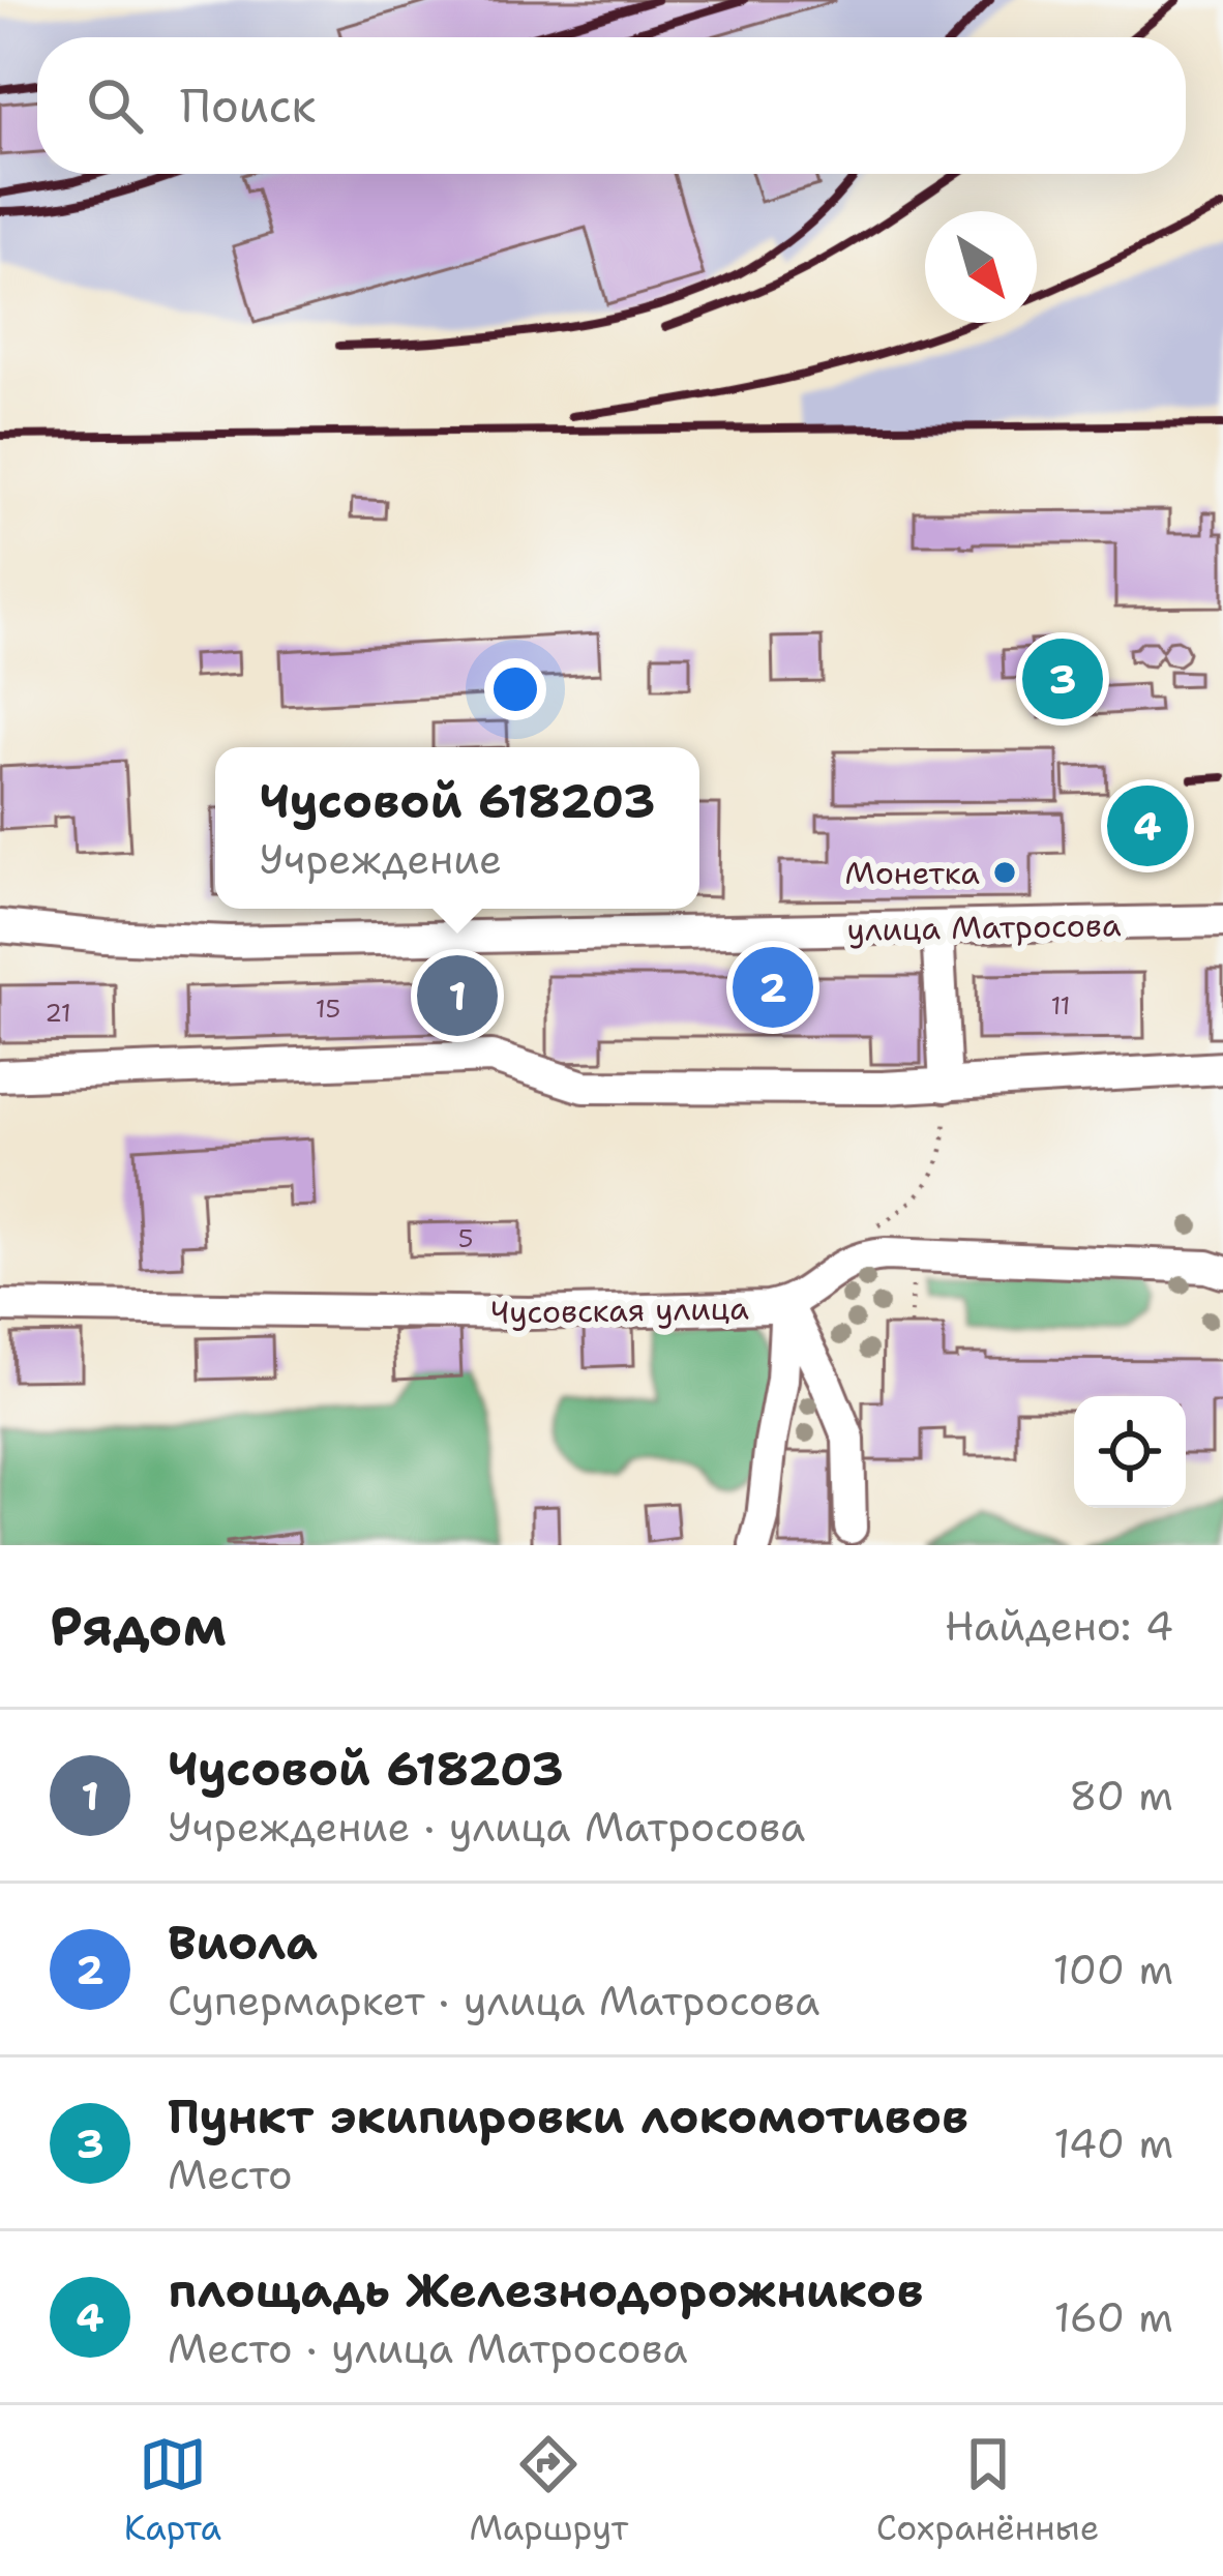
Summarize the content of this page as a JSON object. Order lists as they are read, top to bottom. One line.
{"streets":{"street":["улица Матросова","Чусовская улица"]},"places":["Монетка"],"house_numbers":["11","15","21","5"],"north":"bottom right","page":{"search":"Поиск","pins":["3","4","2","1"],"popup":["Чусовой 618203","Учреждение"],"heading":["Рядом","Найдено: 4"],"list":[{"mark":"1","name":"Чусовой 618203","note":"Учреждение · улица Матросова","value":"80 m"},{"mark":"2","name":"Виола","note":"Супермаркет · улица Матросова","value":"100 m"},{"mark":"3","name":"Пункт экипировки локомотивов","note":"Место","value":"140 m"},{"mark":"4","name":"площадь Железнодорожников","note":"Место · улица Матросова","value":"160 m"}],"nav":["Карта","Маршрут","Сохранённые"]}}
